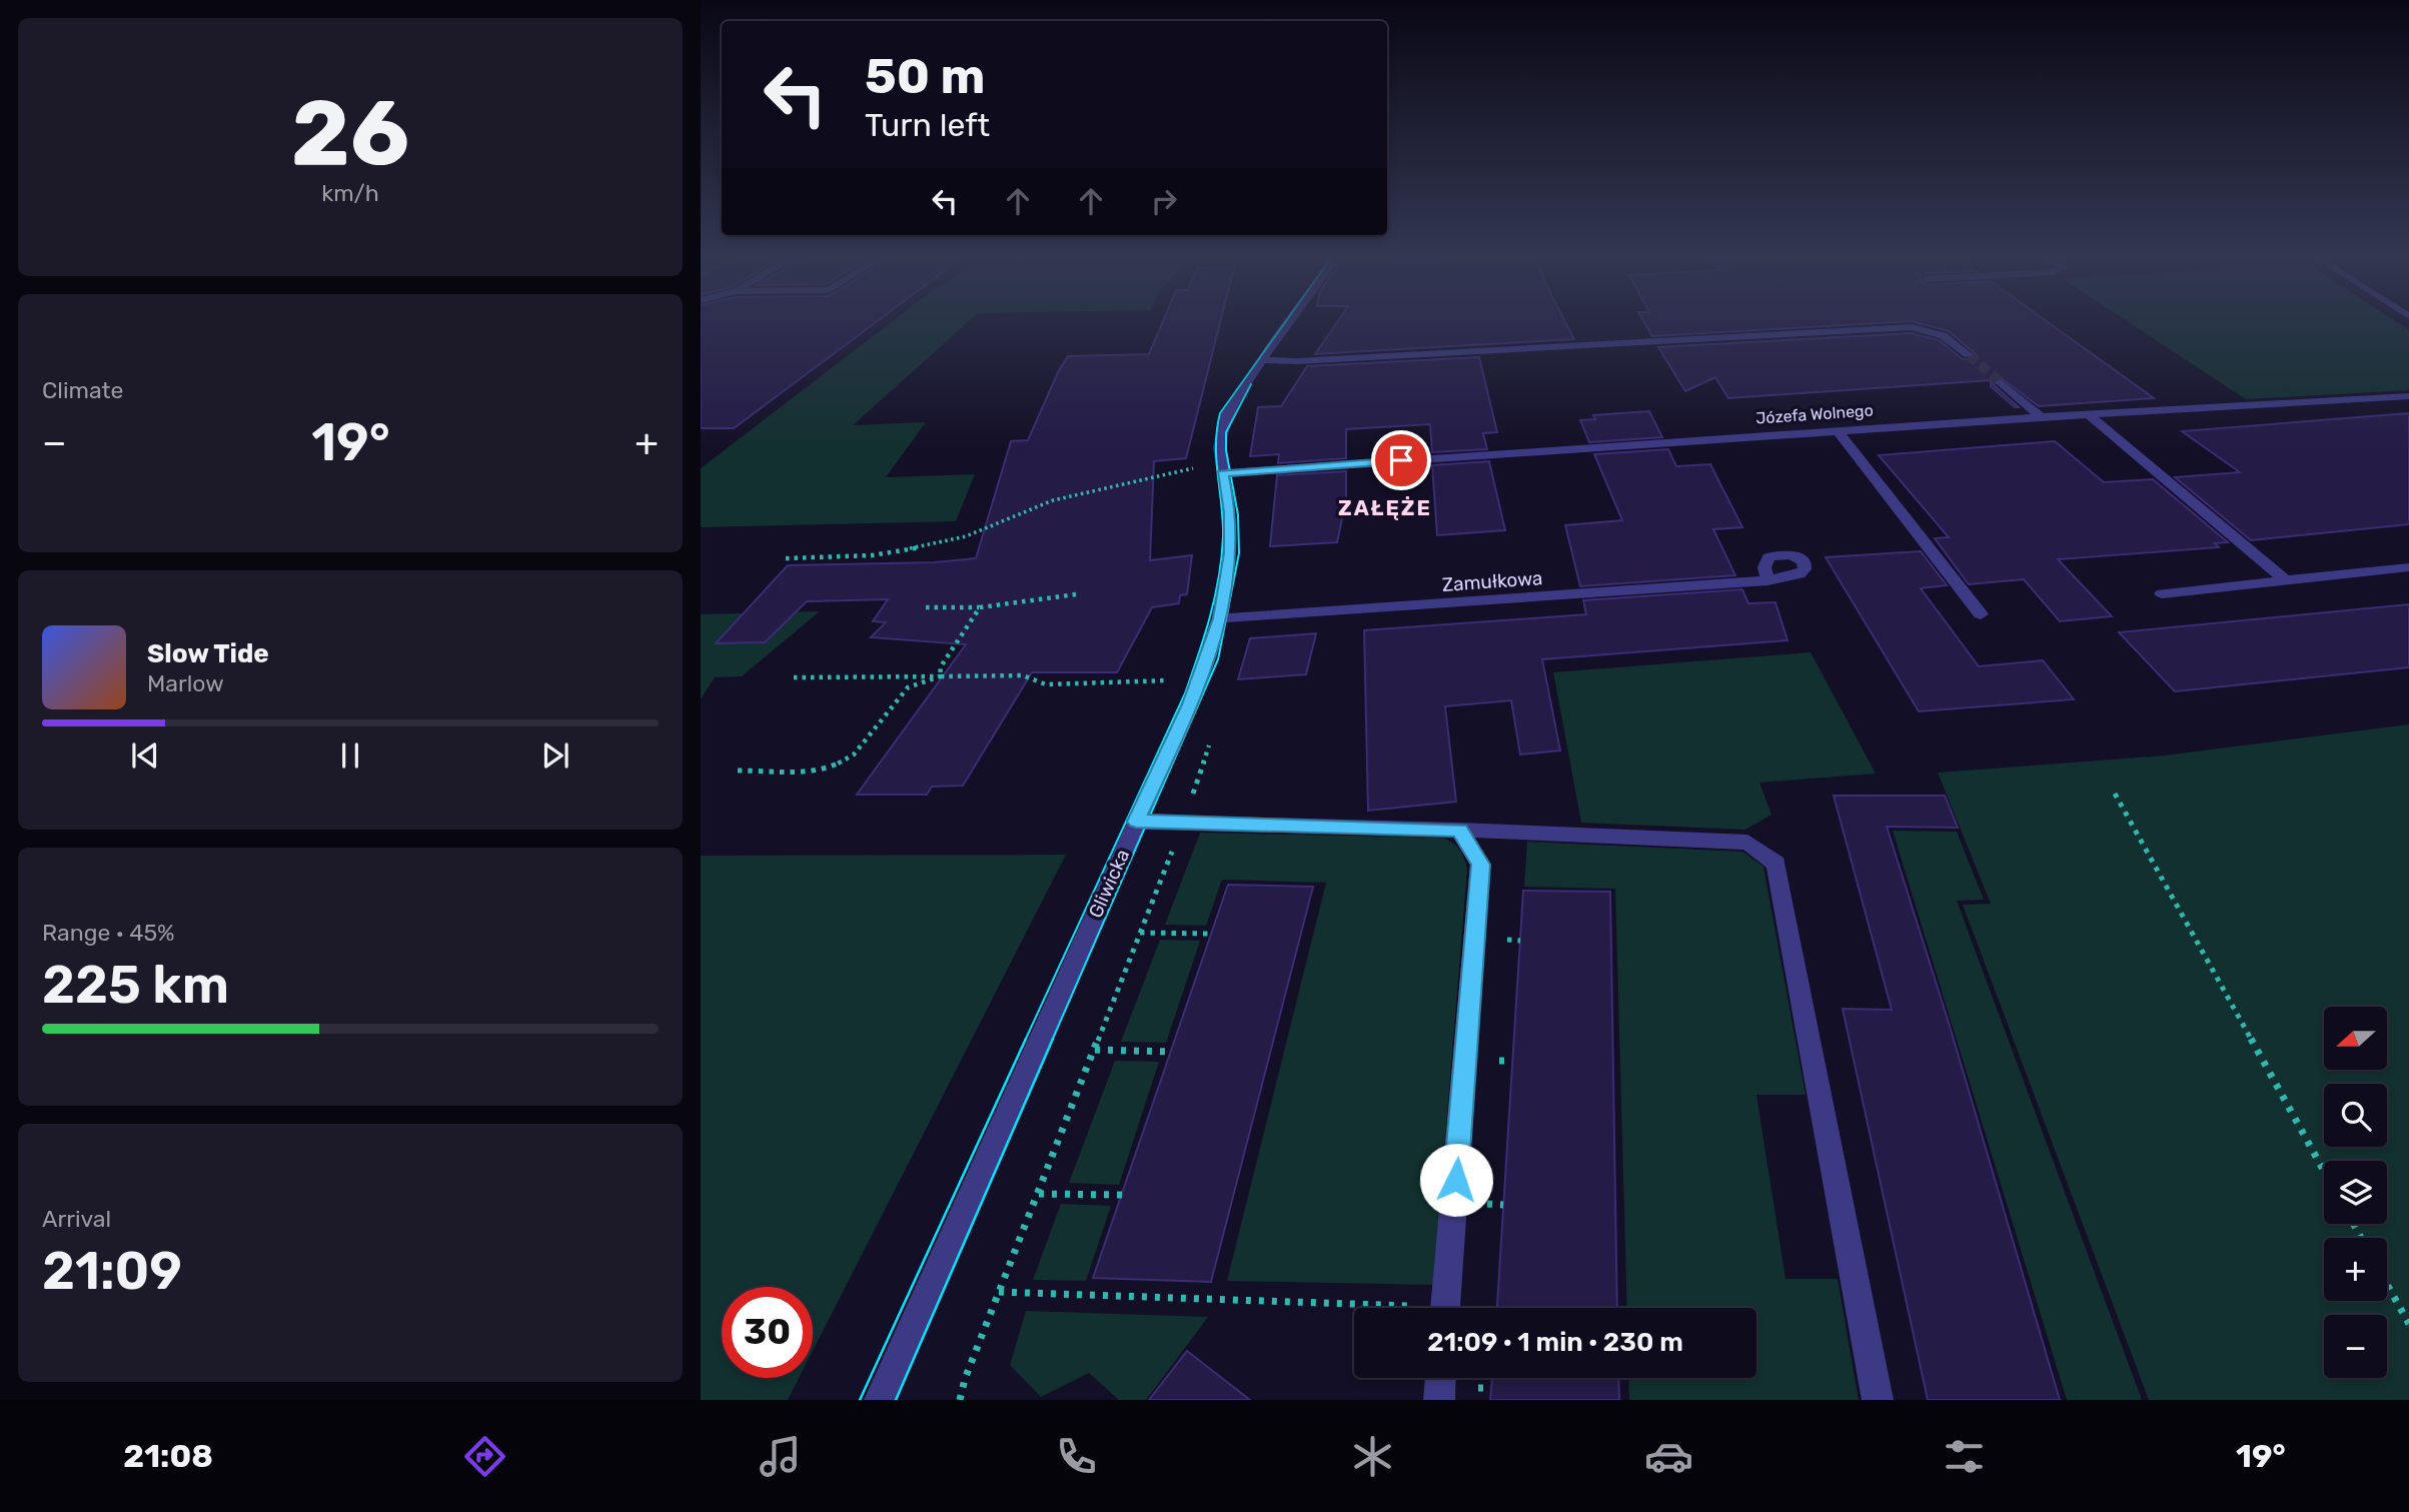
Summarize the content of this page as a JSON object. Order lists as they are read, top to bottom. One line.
{"streets":{"street":["Józefa Wolnego","Zamułkowa","Gliwicka"]},"crossings":[["Józefa Wolnego","Gliwicka"],["Zamułkowa","Gliwicka"]],"districts":["ZAŁĘŻE"],"north":"left","page":{"tile":[["26","km/h"],"Climate",["Range · 45%","225 km"],["Arrival","21:09"]],"turn":["50 m","Turn left"],"heat":["−","19°","+"],"song":["Slow Tide","Marlow"],"map_buttons":["+","−"],"limit":"30","trip":"21:09 · 1 min · 230 m","tabs":["21:08","19°"]}}
